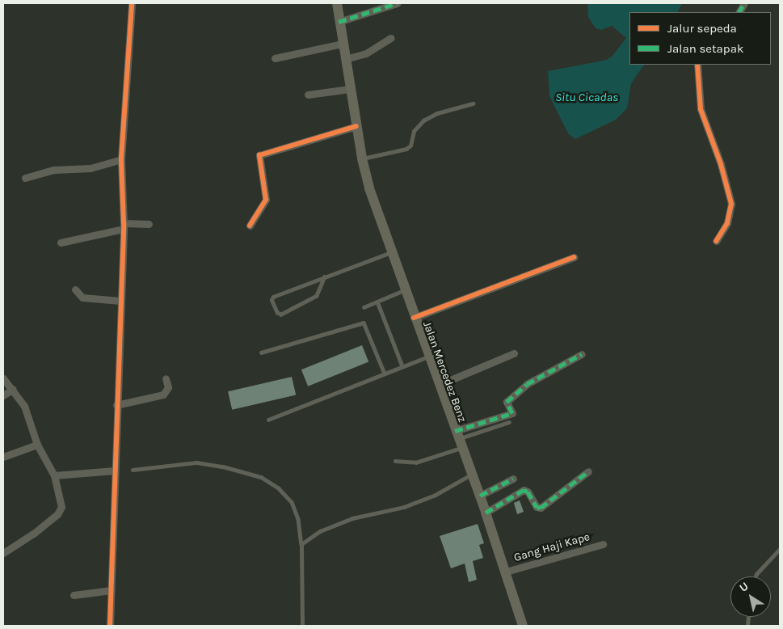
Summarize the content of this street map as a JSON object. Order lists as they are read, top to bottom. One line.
{"streets":{"main road":["Jalan Mercedez Benz"],"street":["Gang Haji Kape"]},"crossings":[["Jalan Mercedez Benz","Gang Haji Kape"]],"water":["Situ Cicadas"],"legend":["Jalur sepeda","Jalan setapak"],"north":"top left"}
